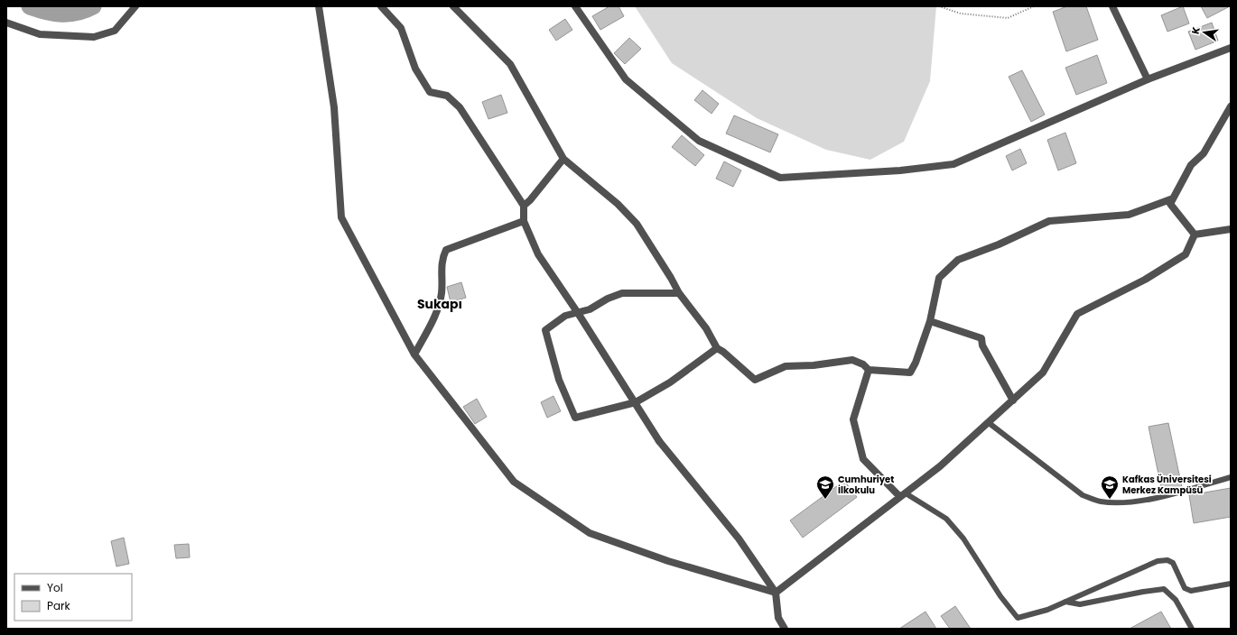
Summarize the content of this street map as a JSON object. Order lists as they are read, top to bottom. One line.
{"districts":["Sukapı"],"places":{"school or university":["Cumhuriyet İlkokulu","Kafkas Üniversitesi Merkez Kampüsü"]},"legend":["Yol","Park"],"north":"left"}
